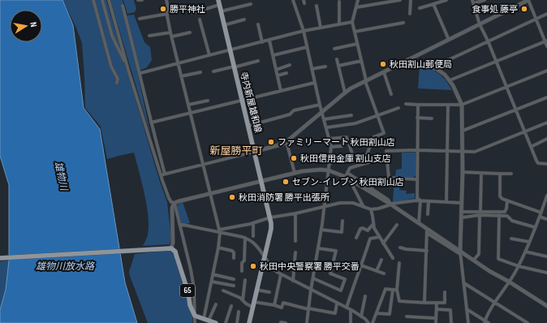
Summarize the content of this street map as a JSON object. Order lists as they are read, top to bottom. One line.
{"streets":{"main road":["寺内新屋雄和線","65"]},"districts":["新屋勝平町"],"water":["雄物川","雄物川放水路"],"places":["勝平神社","食事処 藤亭","秋田割山郵便局","ファミリーマート 秋田割山店","秋田信用金庫 割山支店","セブン-イレブン 秋田割山店","秋田消防署 勝平出張所","秋田中央警察署 勝平交番"],"north":"right"}
